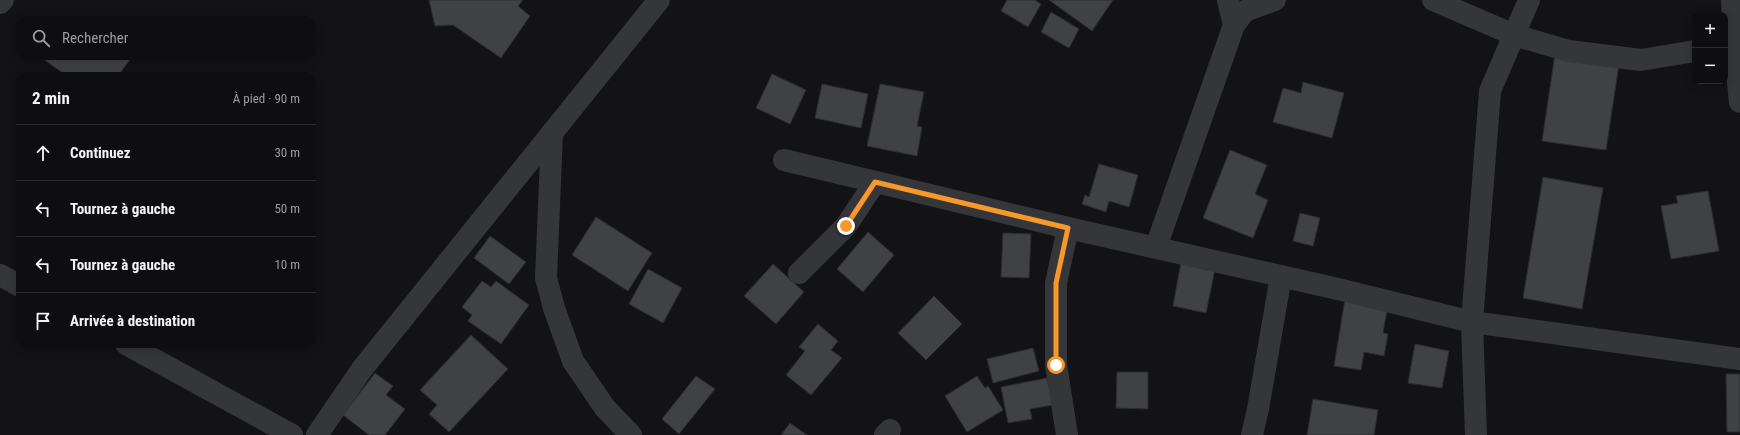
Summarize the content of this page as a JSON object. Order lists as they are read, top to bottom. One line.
{"page":{"map_buttons":["+","−"],"search":"Rechercher","heading":["2 min","À pied · 90 m"],"list":[["Continuez","30 m"],["Tournez à gauche","50 m"],["Tournez à gauche","10 m"],"Arrivée à destination"]}}
